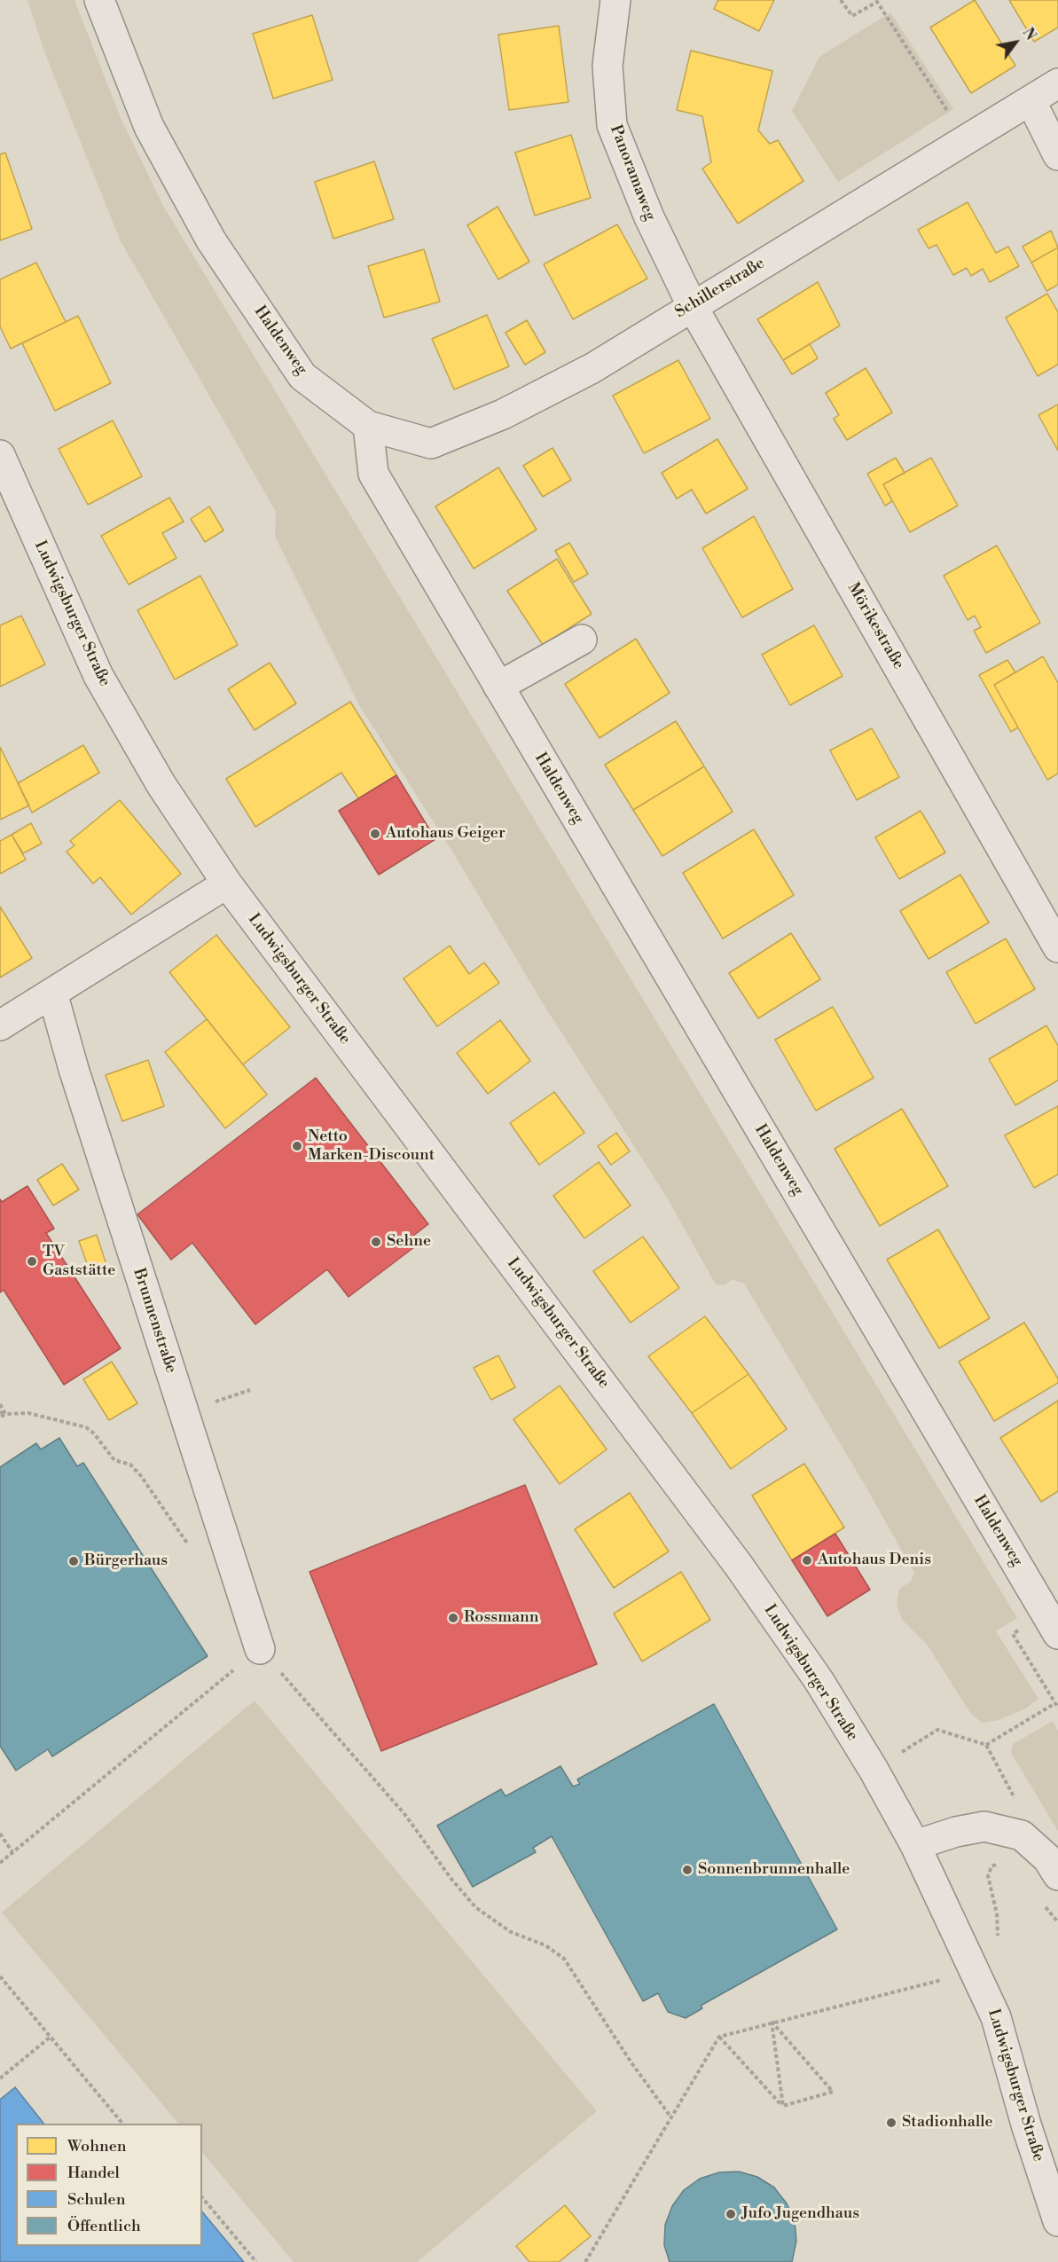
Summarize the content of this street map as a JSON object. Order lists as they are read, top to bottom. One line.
{"streets":{"street":["Panoramaweg","Schillerstraße","Haldenweg","Ludwigsburger Straße","Mörikestraße","Brunnenstraße"]},"crossings":[["Panoramaweg","Schillerstraße"],["Panoramaweg","Mörikestraße"],["Schillerstraße","Haldenweg"],["Schillerstraße","Mörikestraße"]],"places":["Autohaus Geiger","Netto Marken-Discount","Sehne","TV Gaststätte","Autohaus Denis","Bürgerhaus","Rossmann","Sonnenbrunnenhalle","Stadionhalle","Jufo Jugendhaus"],"legend":["Wohnen","Handel","Schulen","Öffentlich"],"north":"top right"}
